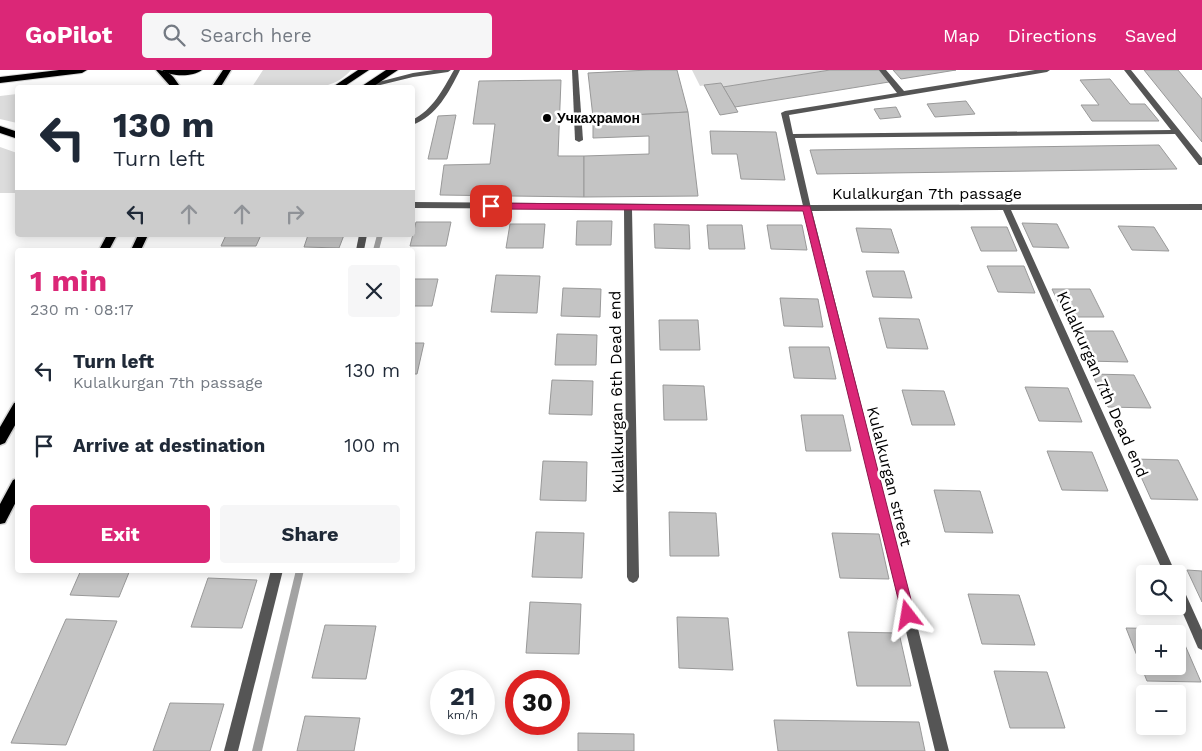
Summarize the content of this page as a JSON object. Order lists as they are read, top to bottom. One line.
{"streets":{"street":["Kulalkurgan 7th passage","Kulalkurgan 7th Dead end","Kulalkurgan 6th Dead end","Kulalkurgan street"]},"crossings":[["Kulalkurgan 7th passage","Kulalkurgan 7th Dead end"],["Kulalkurgan 7th passage","Kulalkurgan 6th Dead end"],["Kulalkurgan 7th passage","Kulalkurgan street"]],"places":["Учкахрамон"],"page":{"header":"GoPilot","search":"Search here","nav":["Map","Directions","Saved"],"turn":["130 m","Turn left"],"heading":["1 min","230 m · 08:17"],"list":[{"name":"Turn left","note":"Kulalkurgan 7th passage","value":"130 m"},{"name":"Arrive at destination","value":"100 m"}],"buttons":["Exit","Share"],"map_buttons":["+","−"],"speed":"21 km/h","limit":"30"}}
